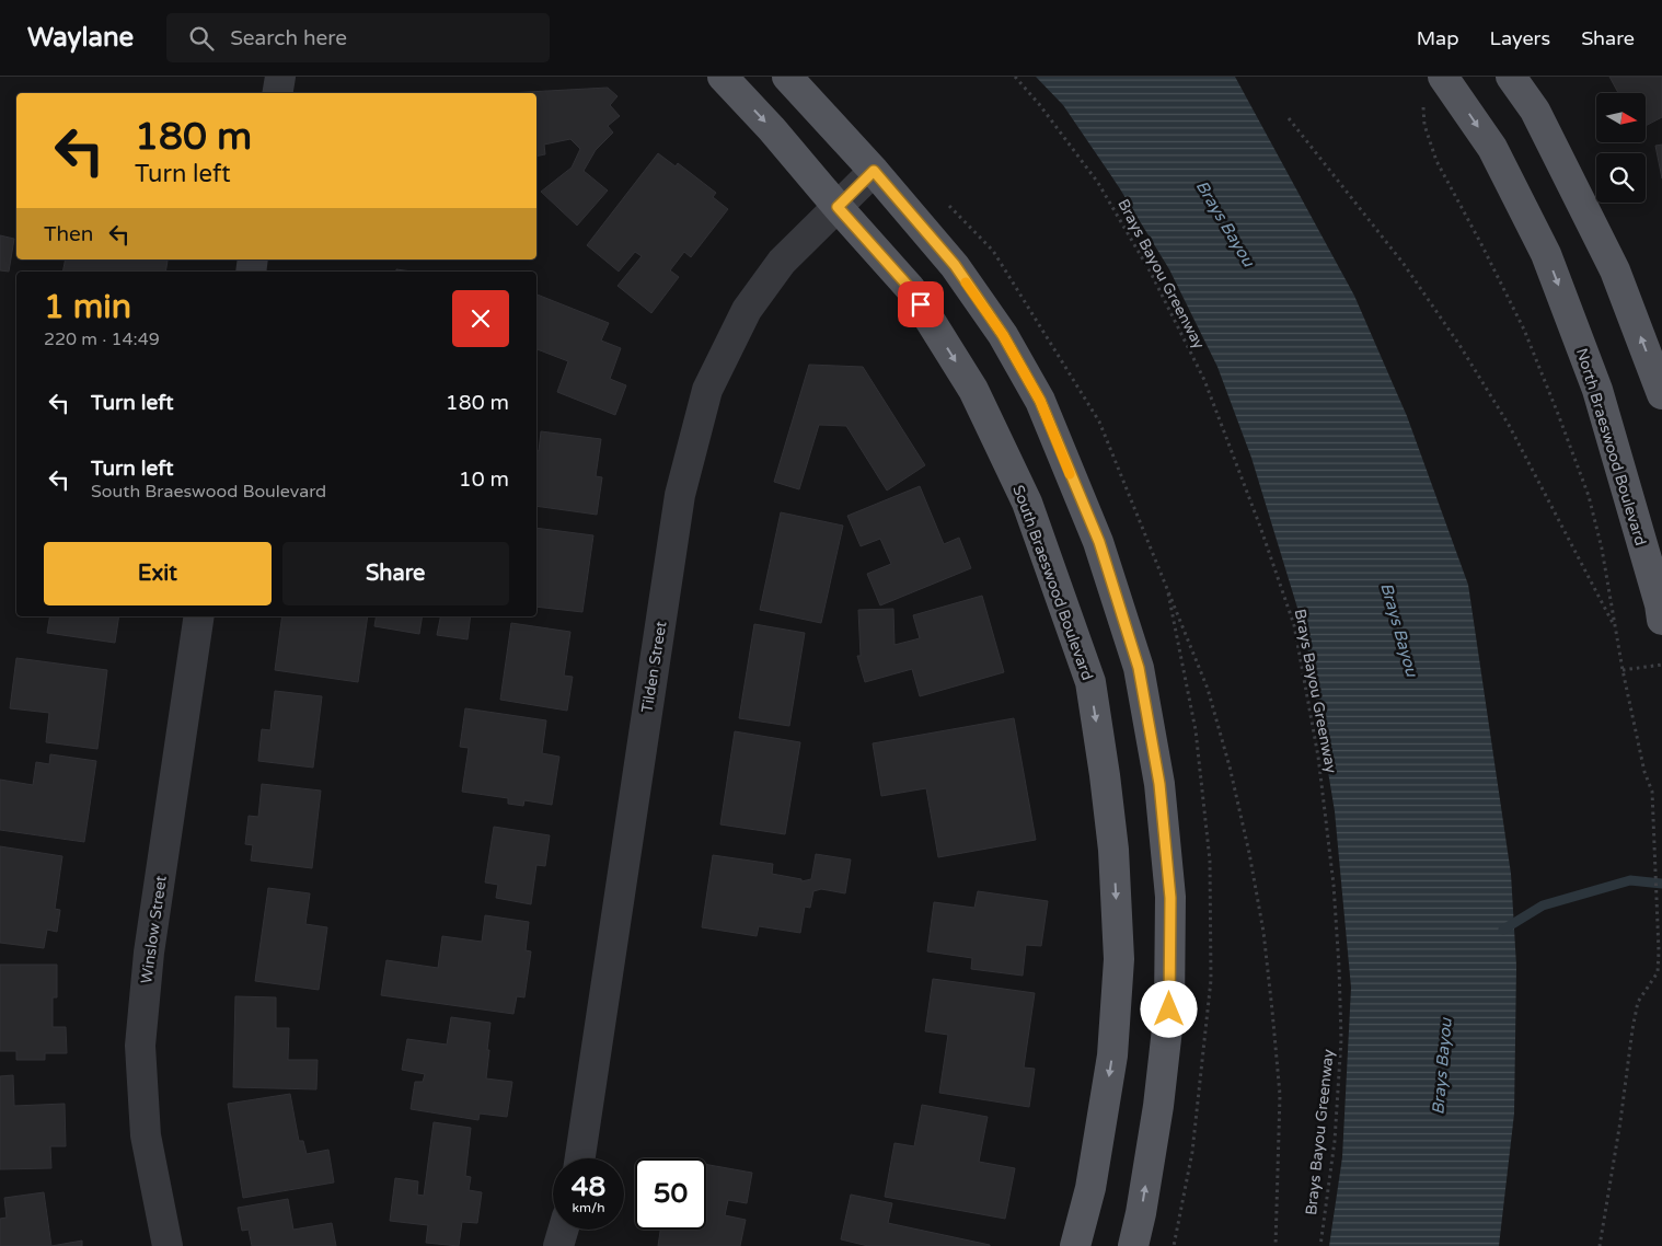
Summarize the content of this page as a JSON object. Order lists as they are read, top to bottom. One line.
{"streets":{"main road":["North Braeswood Boulevard","South Braeswood Boulevard"],"street":["Tilden Street","Winslow Street"],"path":["Brays Bayou Greenway"]},"crossings":[["South Braeswood Boulevard","Tilden Street"]],"water":["Brays Bayou"],"north":"right","page":{"header":"Waylane","search":"Search here","nav":["Map","Layers","Share"],"turn":["180 m","Turn left"],"then":"Then","heading":["1 min","220 m · 14:49"],"list":[{"name":"Turn left","value":"180 m"},{"name":"Turn left","note":"South Braeswood Boulevard","value":"10 m"}],"buttons":["Exit","Share"],"speed":"48 km/h","limit":"50"}}
